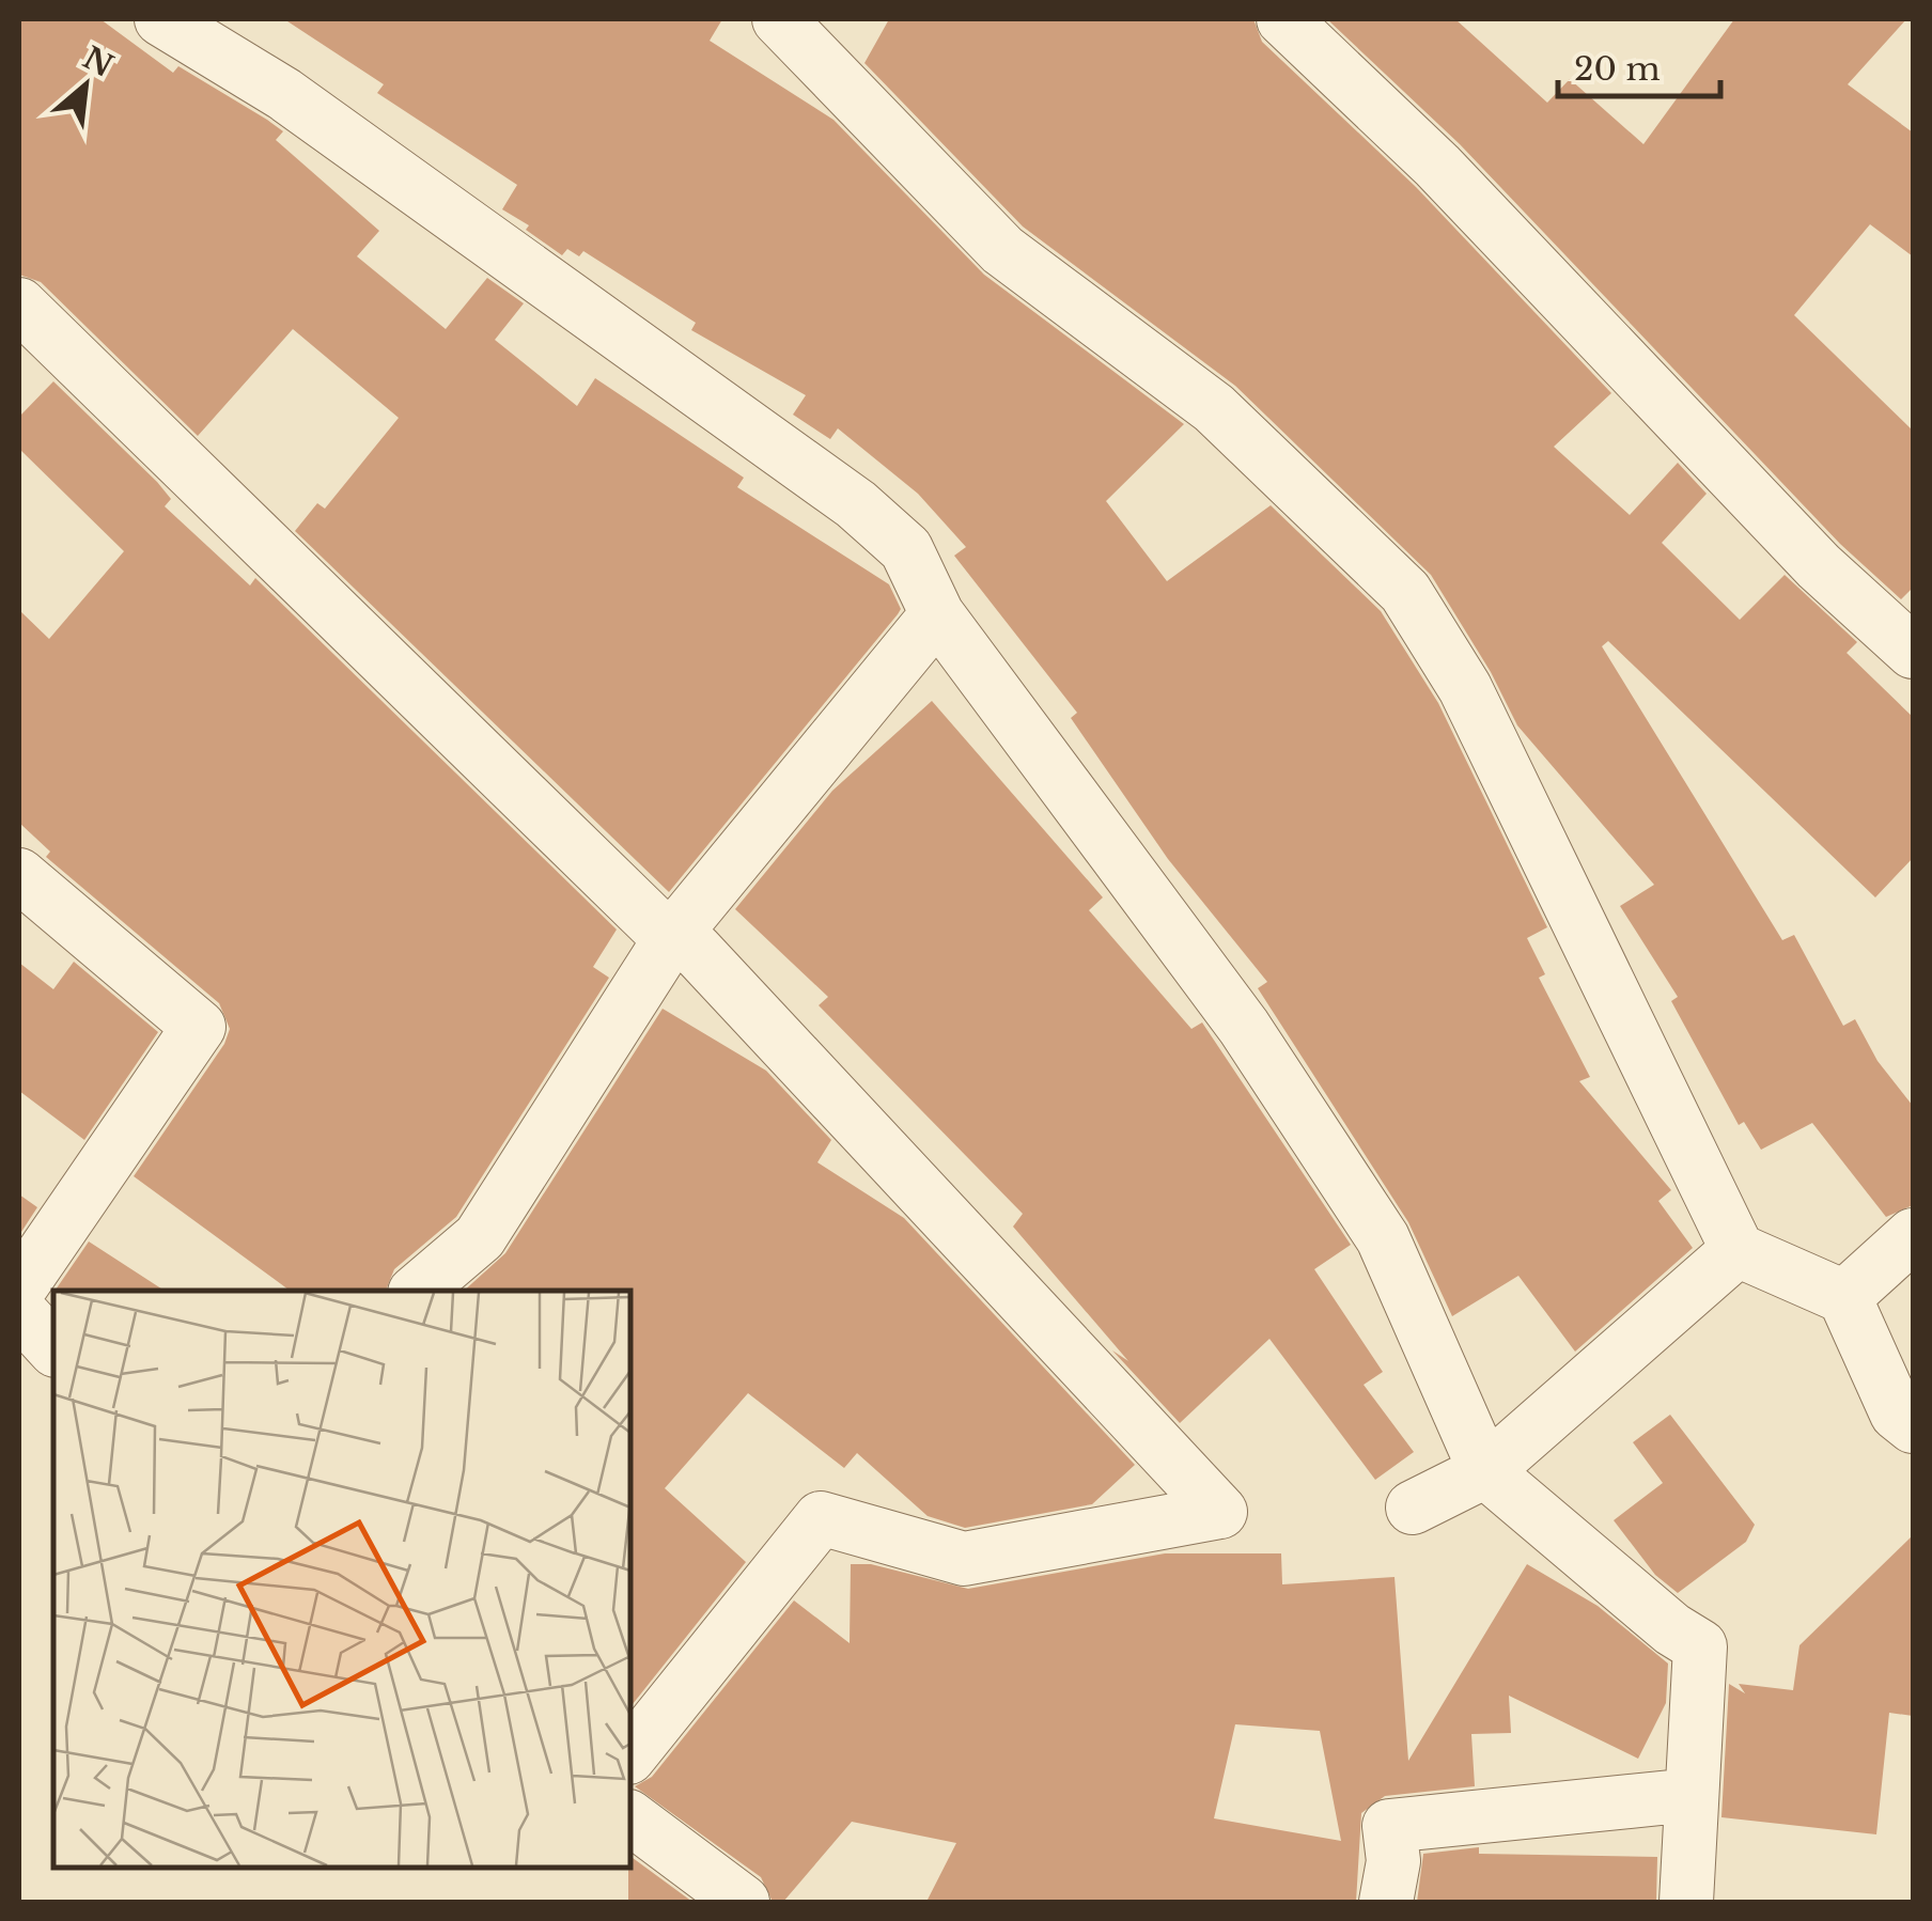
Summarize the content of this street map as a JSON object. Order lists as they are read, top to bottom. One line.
{"scale_bar":"20 m","north":"top right"}
